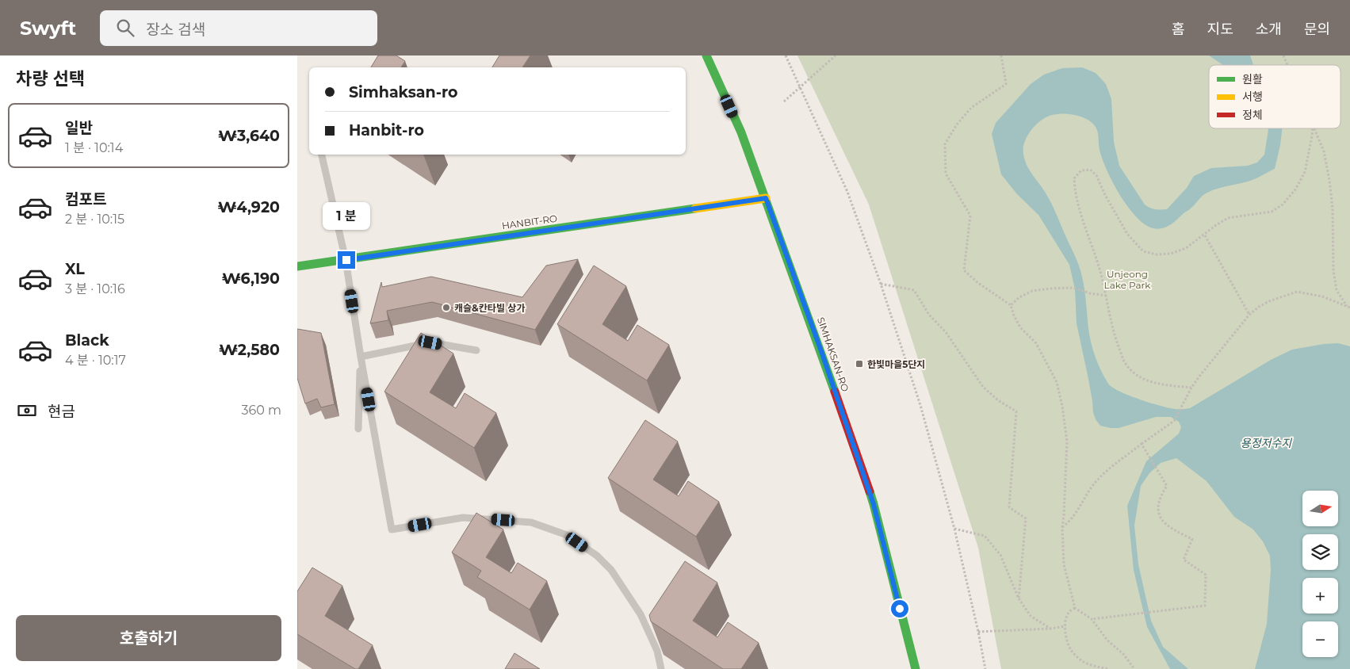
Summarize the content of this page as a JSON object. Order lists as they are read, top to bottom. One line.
{"streets":{"street":["HANBIT-RO","SIMHAKSAN-RO"]},"crossings":[["HANBIT-RO","SIMHAKSAN-RO"]],"water":["용정저수지"],"parks":["Unjeong Lake Park"],"places":{"other":["캐슬&칸타빌 상가"],"transit":["한빛마을5단지"]},"legend":["원활","서행","정체"],"north":"right","page":{"header":"Swyft","search":"장소 검색","nav":["홈","지도","소개","문의"],"heading":"차량 선택","banner":["Simhaksan-ro","Hanbit-ro"],"list":[{"name":"일반","note":"1 분 · 10:14","value":"₩3,640"},{"name":"컴포트","note":"2 분 · 10:15","value":"₩4,920"},{"name":"XL","note":"3 분 · 10:16","value":"₩6,190"},{"name":"Black","note":"4 분 · 10:17","value":"₩2,580"}],"bubble":"1 분","pay":["현금","360 m"],"map_buttons":["+","−"],"buttons":"호출하기"}}
